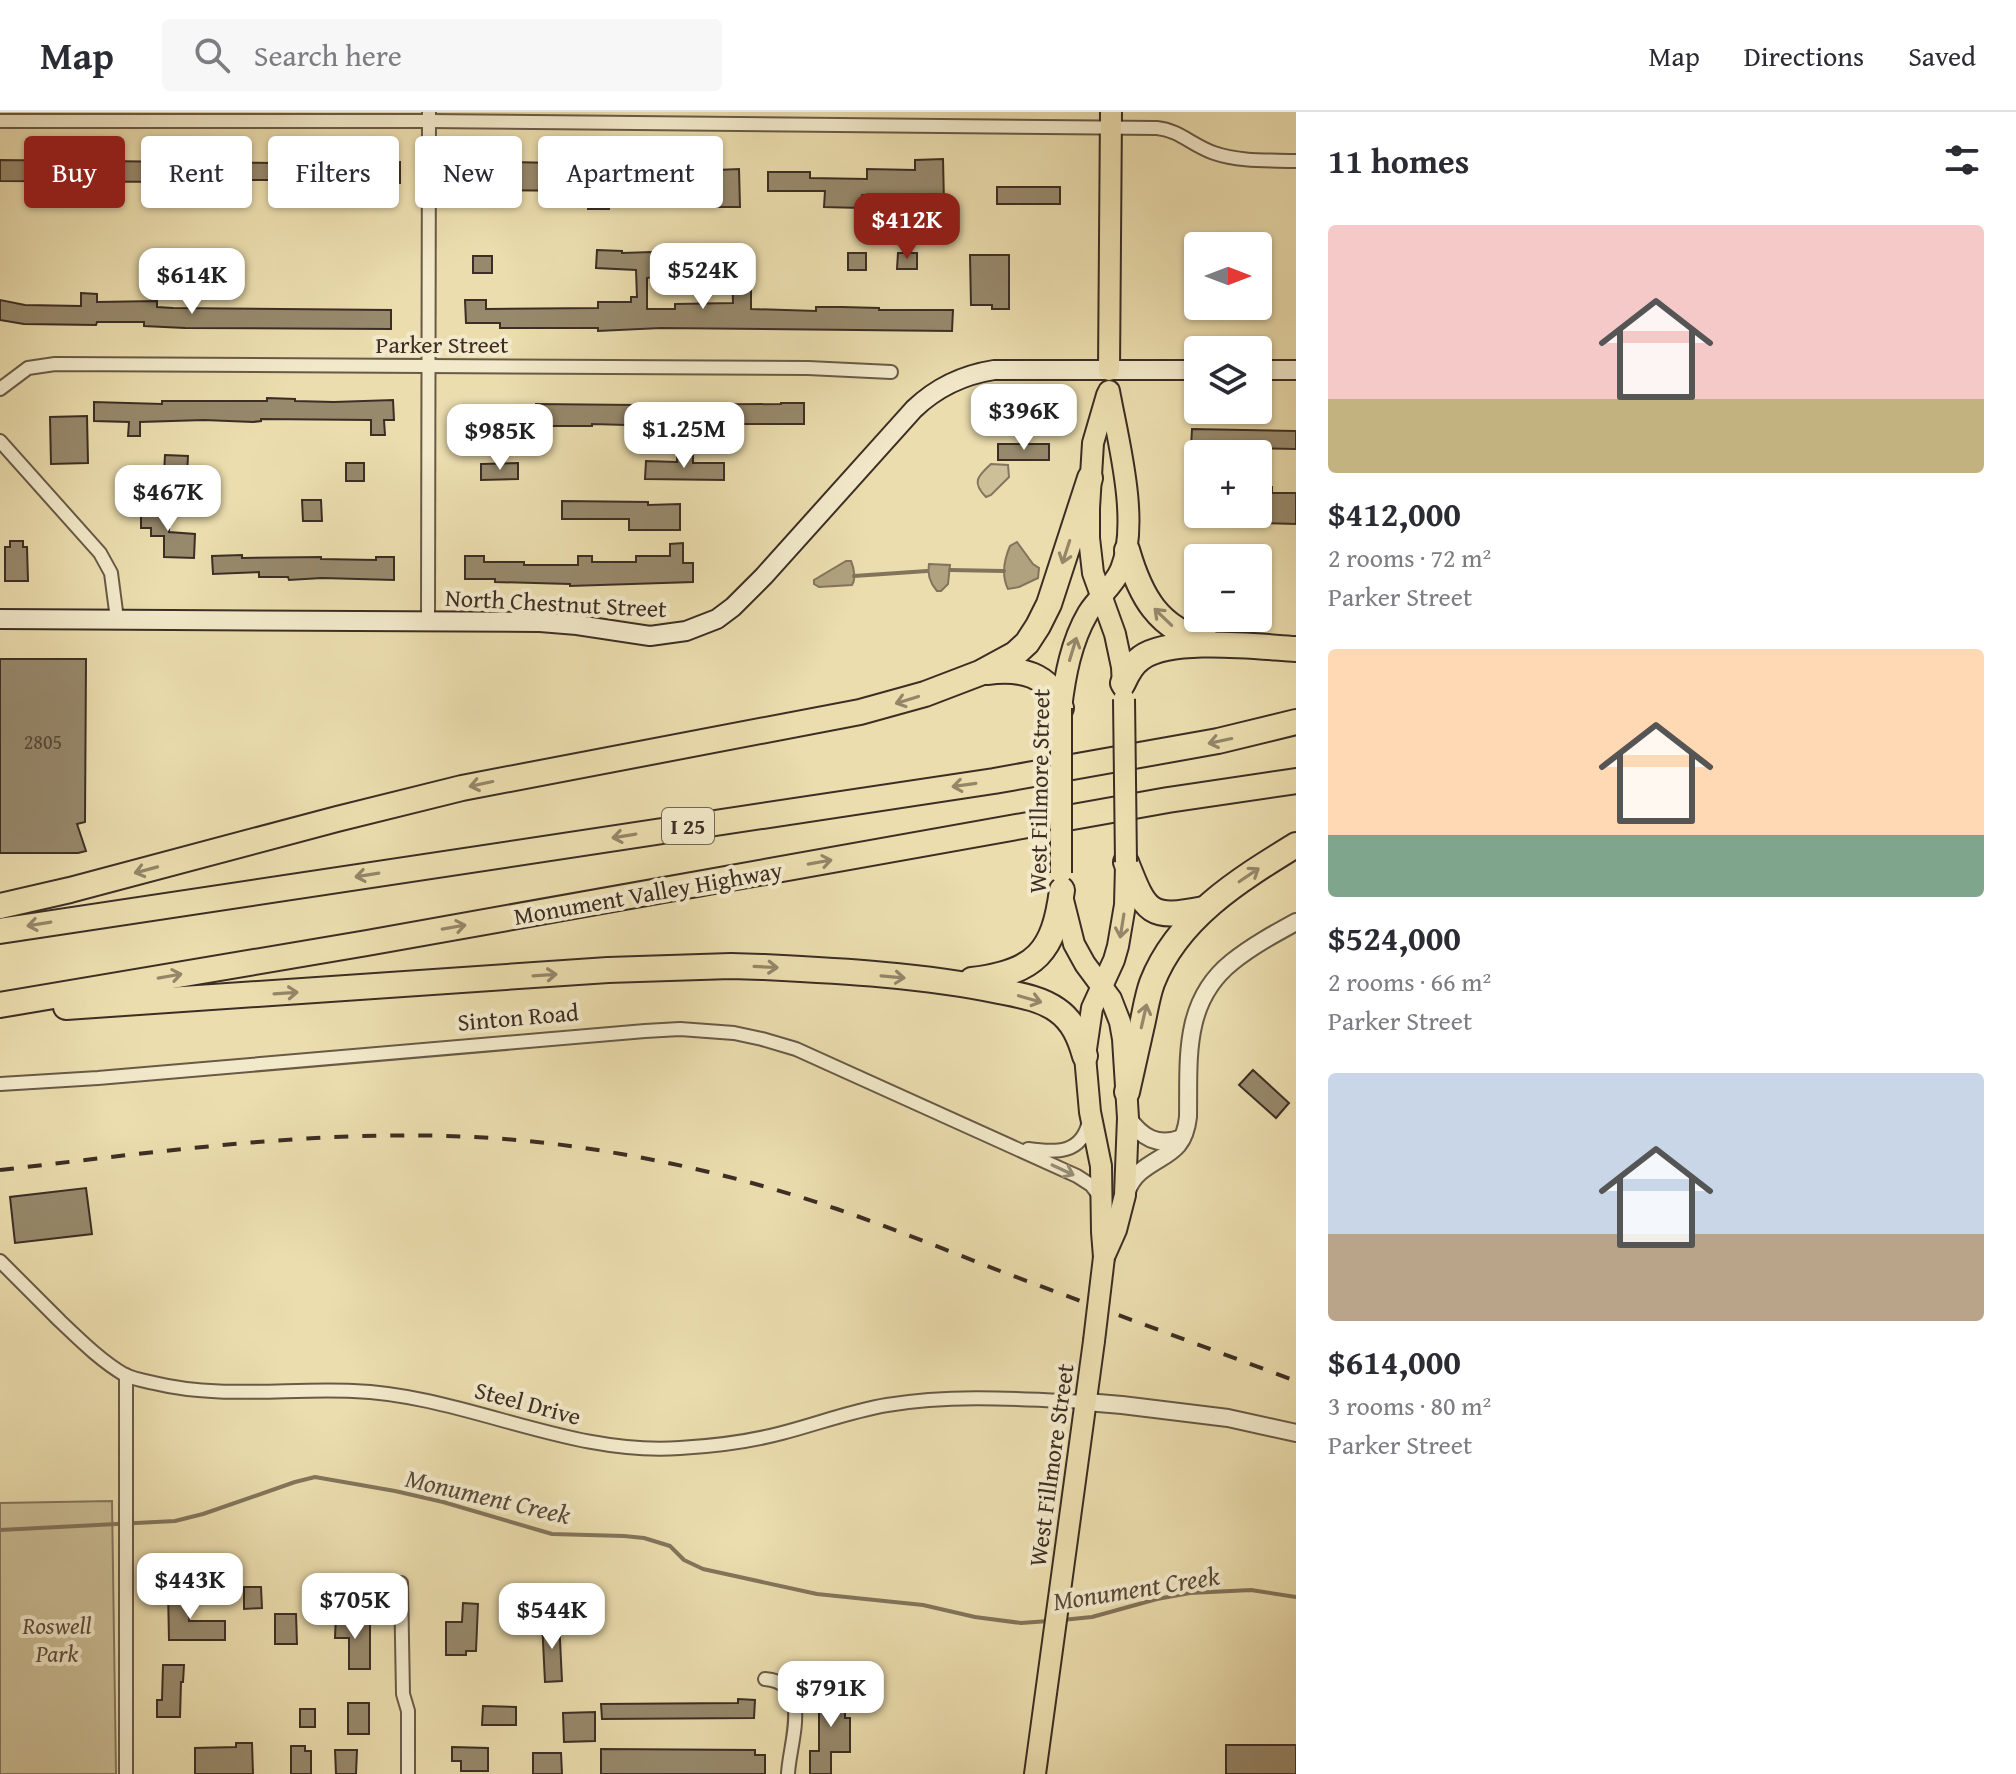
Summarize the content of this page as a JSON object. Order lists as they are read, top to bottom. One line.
{"streets":{"highway":["I 25","Monument Valley Highway"],"main road":["North Chestnut Street","West Fillmore Street"],"street":["Parker Street","Sinton Road","Steel Drive"]},"crossings":[["North Chestnut Street","West Fillmore Street"],["West Fillmore Street","Sinton Road"],["West Fillmore Street","Steel Drive"]],"water":["Monument Creek"],"parks":["Roswell Park"],"house_numbers":["2805"],"north":"right","page":{"header":"Map","search":"Search here","nav":["Map","Directions","Saved"],"heading":"11 homes","chip":["Buy","Rent","Filters","New","Apartment"],"price":["$412K","$524K","$614K","$396K","$1.25M","$985K","$467K","$443K","$705K","$544K","$791K"],"list":[{"name":"$412,000","note":"2 rooms · 72 m² · Parker Street"},{"name":"$524,000","note":"2 rooms · 66 m² · Parker Street"},{"name":"$614,000","note":"3 rooms · 80 m² · Parker Street"}],"map_buttons":["+","−"]}}
